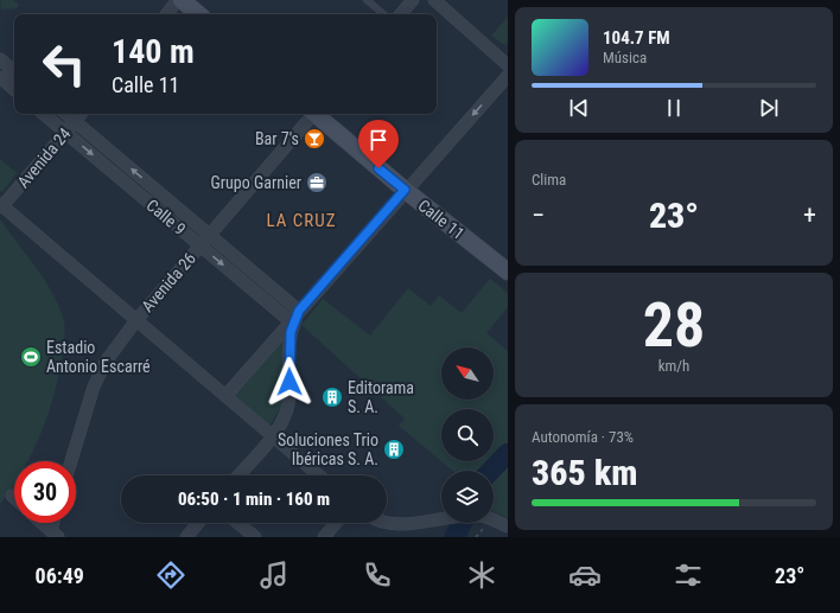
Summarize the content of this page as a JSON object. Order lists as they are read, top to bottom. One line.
{"streets":{"main road":["Calle 11"],"street":["Avenida 24","Calle 9","Avenida 26"]},"crossings":[["Avenida 24","Calle 9"],["Calle 9","Avenida 26"]],"districts":["LA CRUZ"],"places":{"bar":["Bar 7's"],"office":["Grupo Garnier"],"sports":["Estadio Antonio Escarré"],"building":["Editorama S. A.","Soluciones Trio Ibéricas S. A."]},"north":"top left","page":{"turn":["140 m","Calle 11"],"song":["104.7 FM","Música"],"tile":["Clima",["28","km/h"],["Autonomía · 73%","365 km"]],"heat":["−","23°","+"],"limit":"30","trip":"06:50 · 1 min · 160 m","tabs":["06:49","23°"]}}
